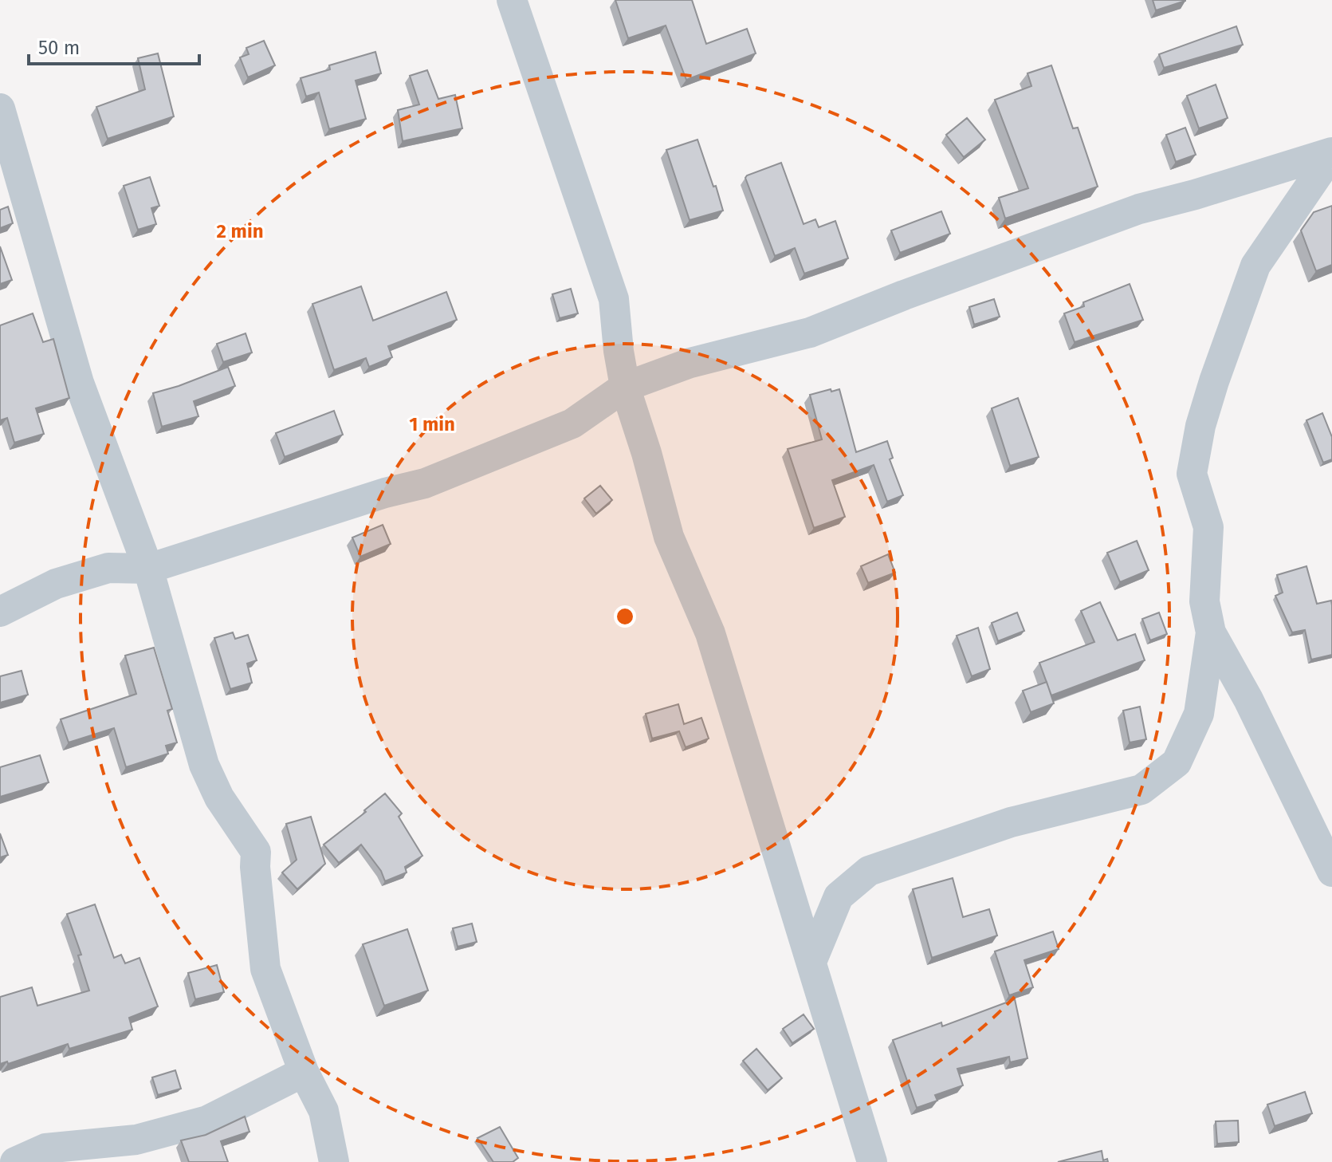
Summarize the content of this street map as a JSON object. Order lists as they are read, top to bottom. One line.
{"scale_bar":"50 m","rings":["2 min","1 min"]}
